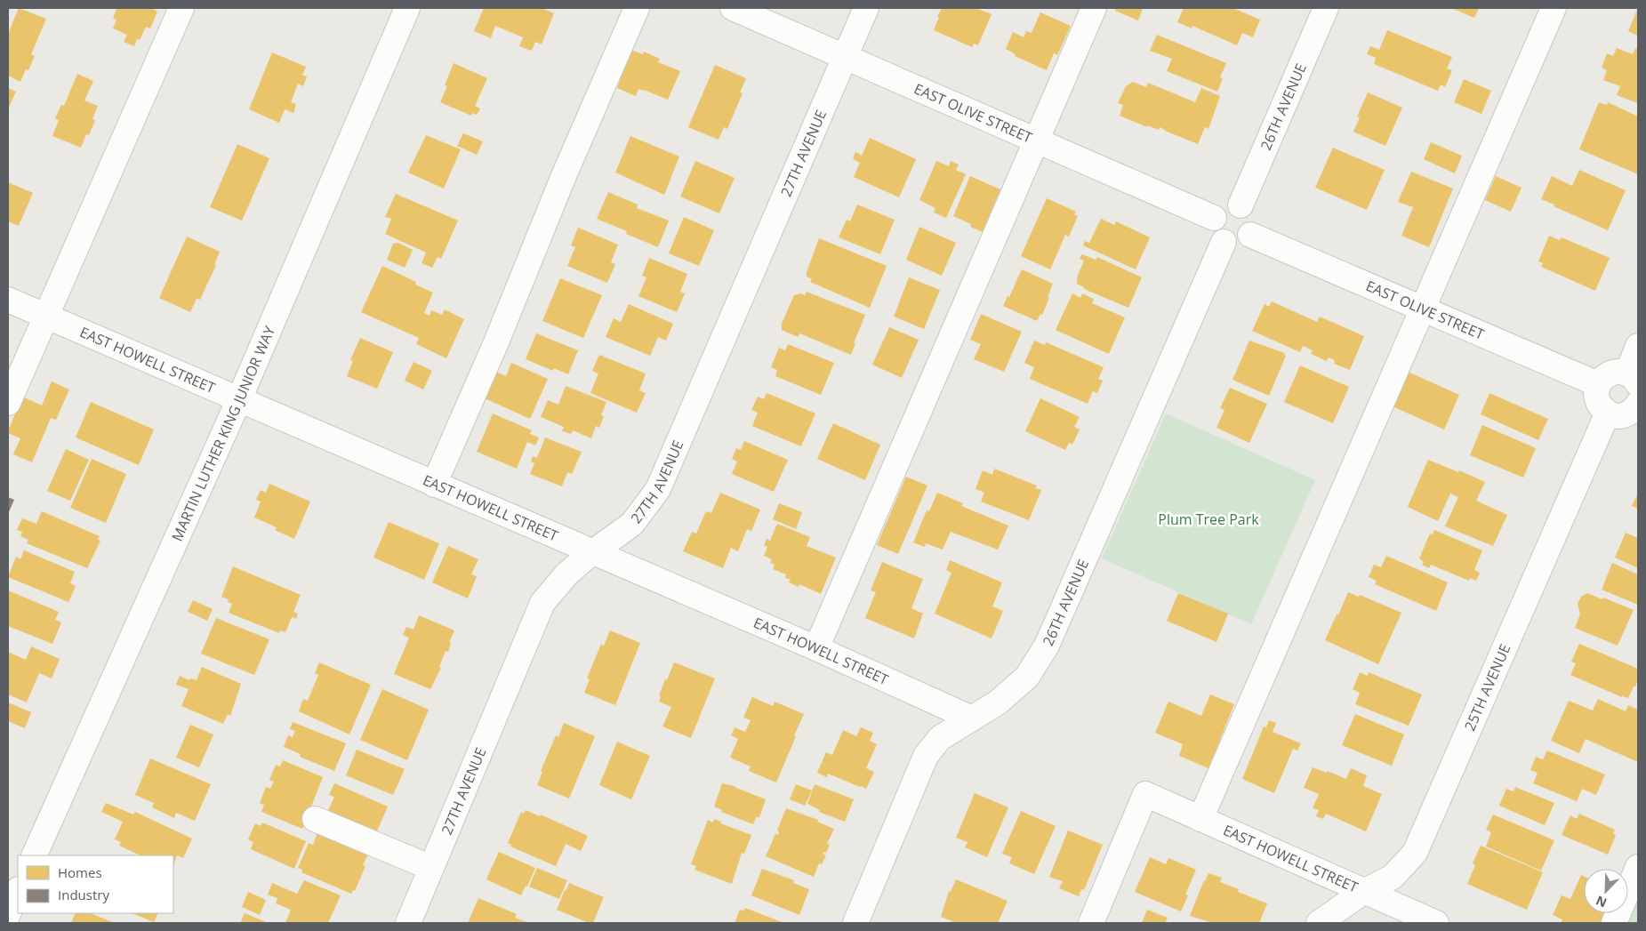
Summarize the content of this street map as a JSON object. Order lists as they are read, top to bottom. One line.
{"streets":{"street":["26TH AVENUE","EAST OLIVE STREET","27TH AVENUE","EAST HOWELL STREET","MARTIN LUTHER KING JUNIOR WAY","25TH AVENUE"]},"crossings":[["26TH AVENUE","EAST OLIVE STREET"],["26TH AVENUE","EAST HOWELL STREET"],["EAST OLIVE STREET","27TH AVENUE"],["27TH AVENUE","EAST HOWELL STREET"],["EAST HOWELL STREET","MARTIN LUTHER KING JUNIOR WAY"],["EAST HOWELL STREET","25TH AVENUE"]],"parks":["Plum Tree Park"],"legend":["Homes","Industry"],"north":"bottom left"}
